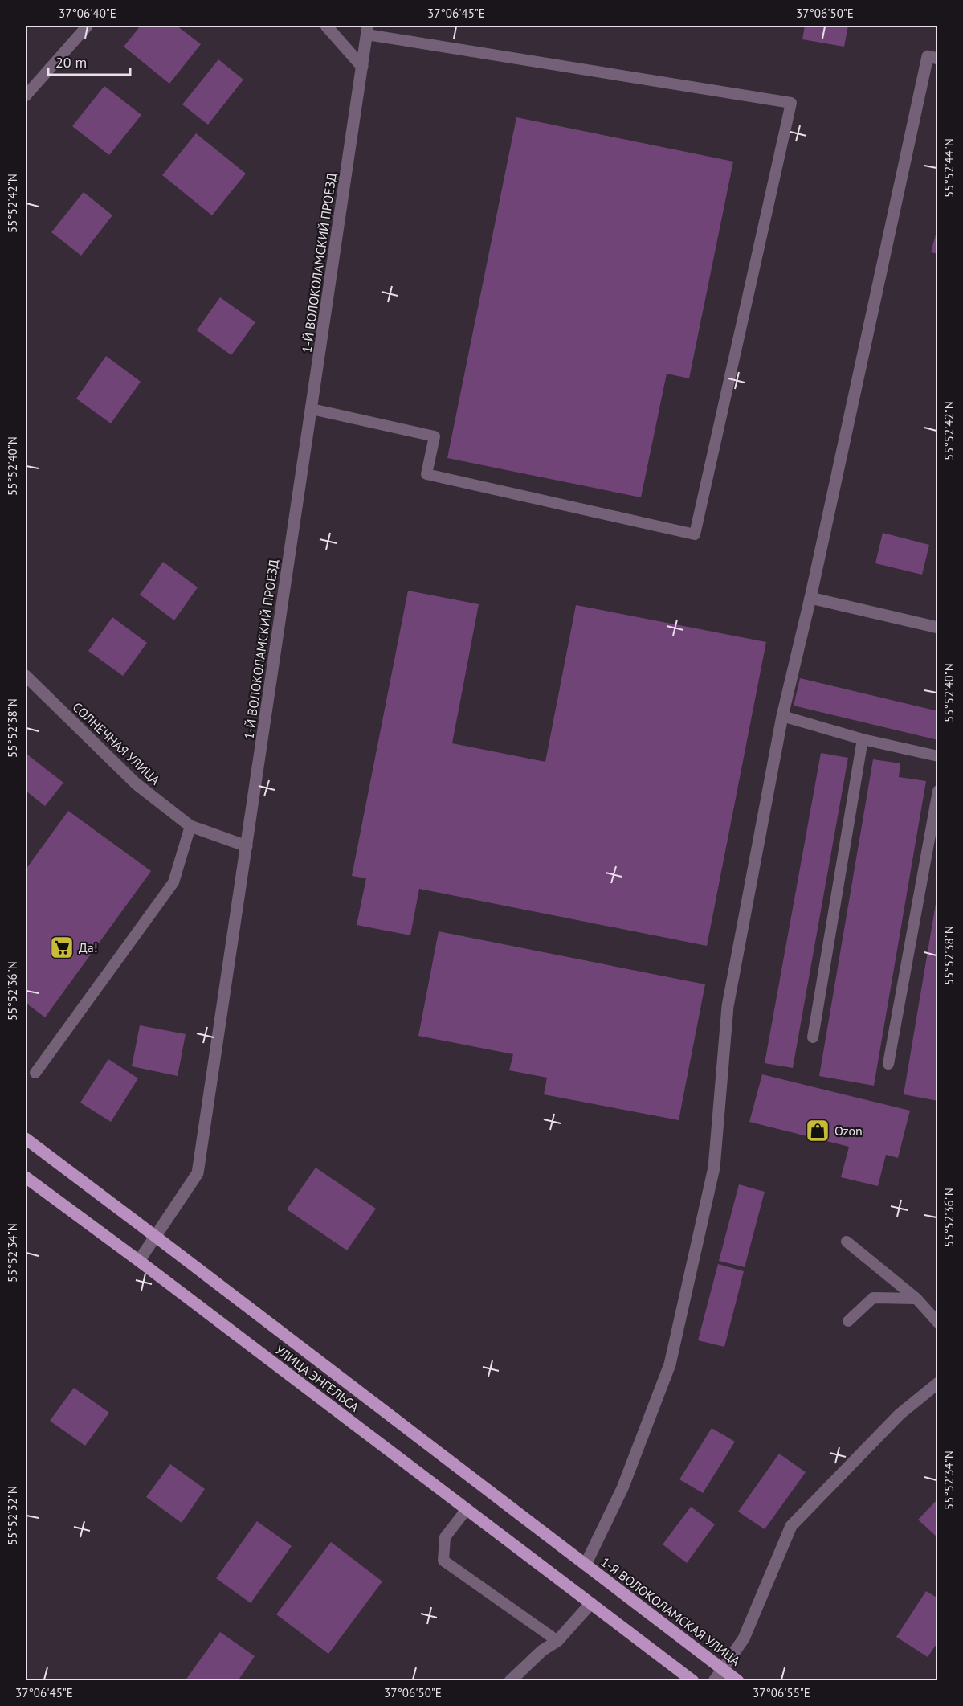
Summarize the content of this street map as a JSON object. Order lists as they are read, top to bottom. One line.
{"streets":{"main road":["УЛИЦА ЭНГЕЛЬСА","1-Я ВОЛОКОЛАМСКАЯ УЛИЦА"],"street":["1-Й ВОЛОКОЛАМСКИЙ ПРОЕЗД","СОЛНЕЧНАЯ УЛИЦА"]},"crossings":[["1-Й ВОЛОКОЛАМСКИЙ ПРОЕЗД","СОЛНЕЧНАЯ УЛИЦА"],["1-Й ВОЛОКОЛАМСКИЙ ПРОЕЗД","УЛИЦА ЭНГЕЛЬСА"],["УЛИЦА ЭНГЕЛЬСА","1-Я ВОЛОКОЛАМСКАЯ УЛИЦА"]],"places":{"supermarket":["Да!"],"shop":["Ozon"]},"scale_bar":"20 m","coordinates":["37°06'40\"E","37°06'45\"E","37°06'50\"E","55°52'44\"N","55°52'42\"N","55°52'40\"N","55°52'38\"N","55°52'36\"N","55°52'34\"N","55°52'32\"N","37°06'55\"E"]}
